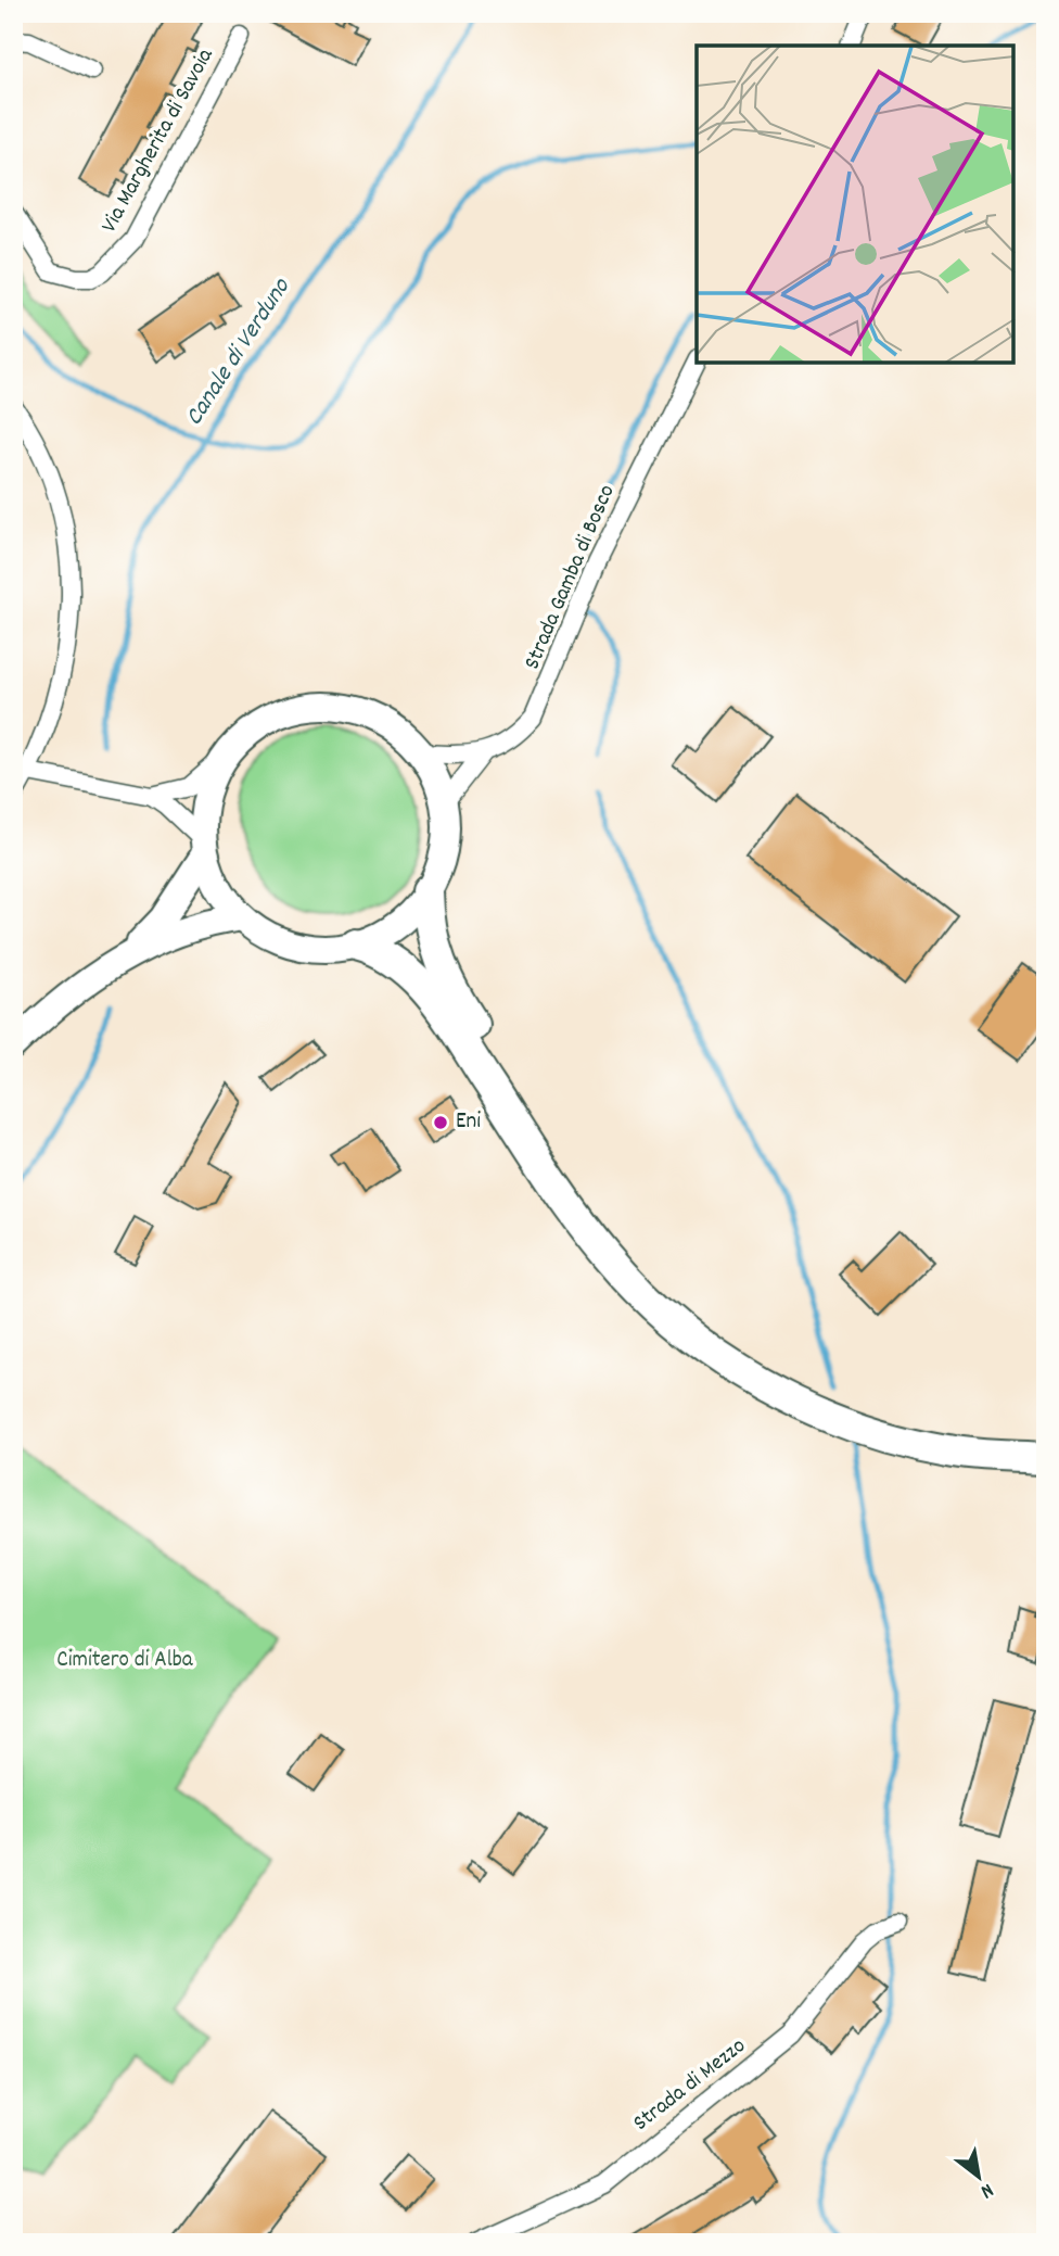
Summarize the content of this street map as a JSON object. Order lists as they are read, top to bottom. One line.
{"streets":{"street":["Via Margherita di Savoia","Strada Gamba di Bosco","Strada di Mezzo"]},"water":["Canale di Verduno"],"parks":["Cimitero di Alba"],"places":["Eni"],"north":"bottom right"}
